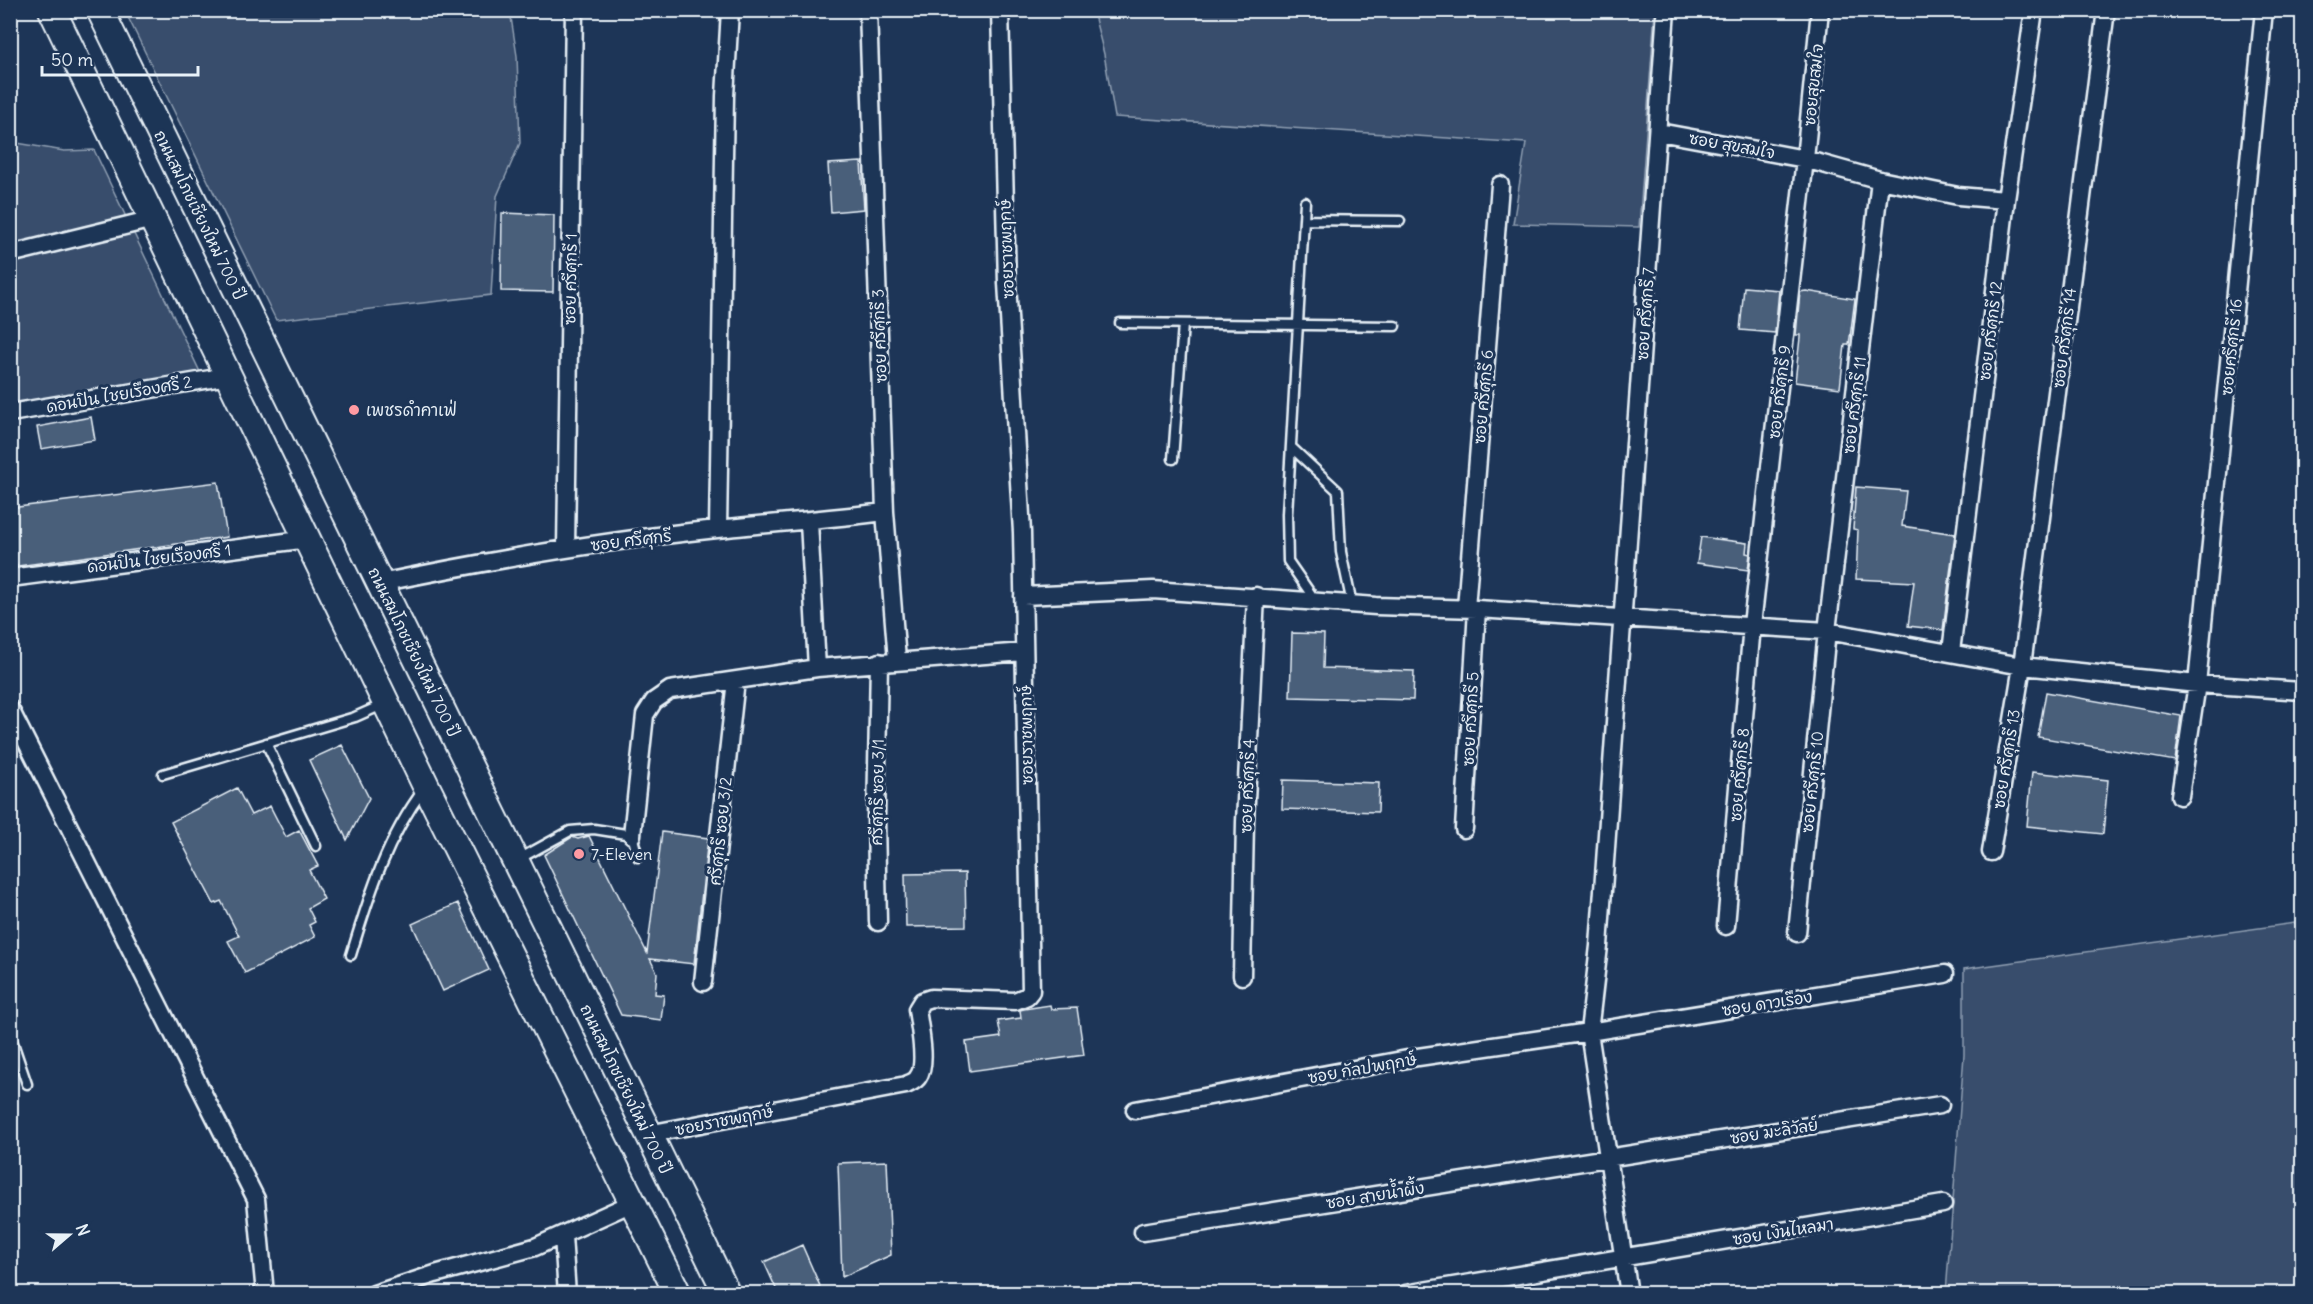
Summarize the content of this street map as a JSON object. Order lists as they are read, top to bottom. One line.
{"streets":{"main road":["ถนนสมโภชเชียงใหม่ 700 ปี"],"street":["ซอยสุขสมใจ","ซอย สุขสมใจ","ซอยราชพฤกษ์","ซอย ศรีศุกรี 1","ซอย ศรีศุกรี 7","ซอย ศรีศุกรี 12","ซอย ศรีศุกรี 3","ซอย ศรีศุกรี 14","ซอยศรีศุกรี 16","ซอย ศรีศุกรี 9","ดอนปิน ไชยเรืองศรี 2","ซอย ศรีศุกรี 6","ซอย ศรีศุกรี 11","ซอย ศรีศุกรี","ดอนปิน ไชยเรืองศรี 1","ซอย ศรีศุกรี 5","ซอย ศรีศุกรี 13","ซอย ศรีศุกรี 8","ซอย ศรีศุกรี 10","ซอย ศรีศุกรี 4","ศรีศุกรี ซอย 3/1","ศรีศุกรี ซอย 3/2","ซอย ดาวเรือง","ซอย กัลปพฤกษ์","ซอย มะลิวัลย์","ซอย สายน้ำผึ้ง","ซอย เงินไหลมา"]},"crossings":[["ซอยสุขสมใจ","ซอย สุขสมใจ"],["ซอยสุขสมใจ","ซอย ศรีศุกรี 9"],["ซอย สุขสมใจ","ซอย ศรีศุกรี 7"],["ซอย สุขสมใจ","ซอย ศรีศุกรี 12"],["ซอย สุขสมใจ","ซอย ศรีศุกรี 9"],["ซอย สุขสมใจ","ซอย ศรีศุกรี 11"],["ถนนสมโภชเชียงใหม่ 700 ปี","ซอยราชพฤกษ์"],["ถนนสมโภชเชียงใหม่ 700 ปี","ซอย ศรีศุกรี"],["ซอย ศรีศุกรี 1","ซอย ศรีศุกรี"],["ซอย ศรีศุกรี 7","ซอย ดาวเรือง"],["ซอย ศรีศุกรี 7","ซอย กัลปพฤกษ์"],["ซอย ศรีศุกรี 7","ซอย มะลิวัลย์"],["ซอย ศรีศุกรี 7","ซอย สายน้ำผึ้ง"],["ซอย ศรีศุกรี 7","ซอย เงินไหลมา"],["ซอย ศรีศุกรี 3","ซอย ศรีศุกรี"],["ซอย ศรีศุกรี 14","ซอย ศรีศุกรี 13"],["ซอย ศรีศุกรี 9","ซอย ศรีศุกรี 8"],["ซอย ศรีศุกรี 6","ซอย ศรีศุกรี 5"],["ซอย ศรีศุกรี 11","ซอย ศรีศุกรี 10"],["ซอย ดาวเรือง","ซอย กัลปพฤกษ์"],["ซอย มะลิวัลย์","ซอย สายน้ำผึ้ง"]],"places":["เพชรดำคาเฟ่","7-Eleven"],"scale_bar":"50 m","north":"right"}
